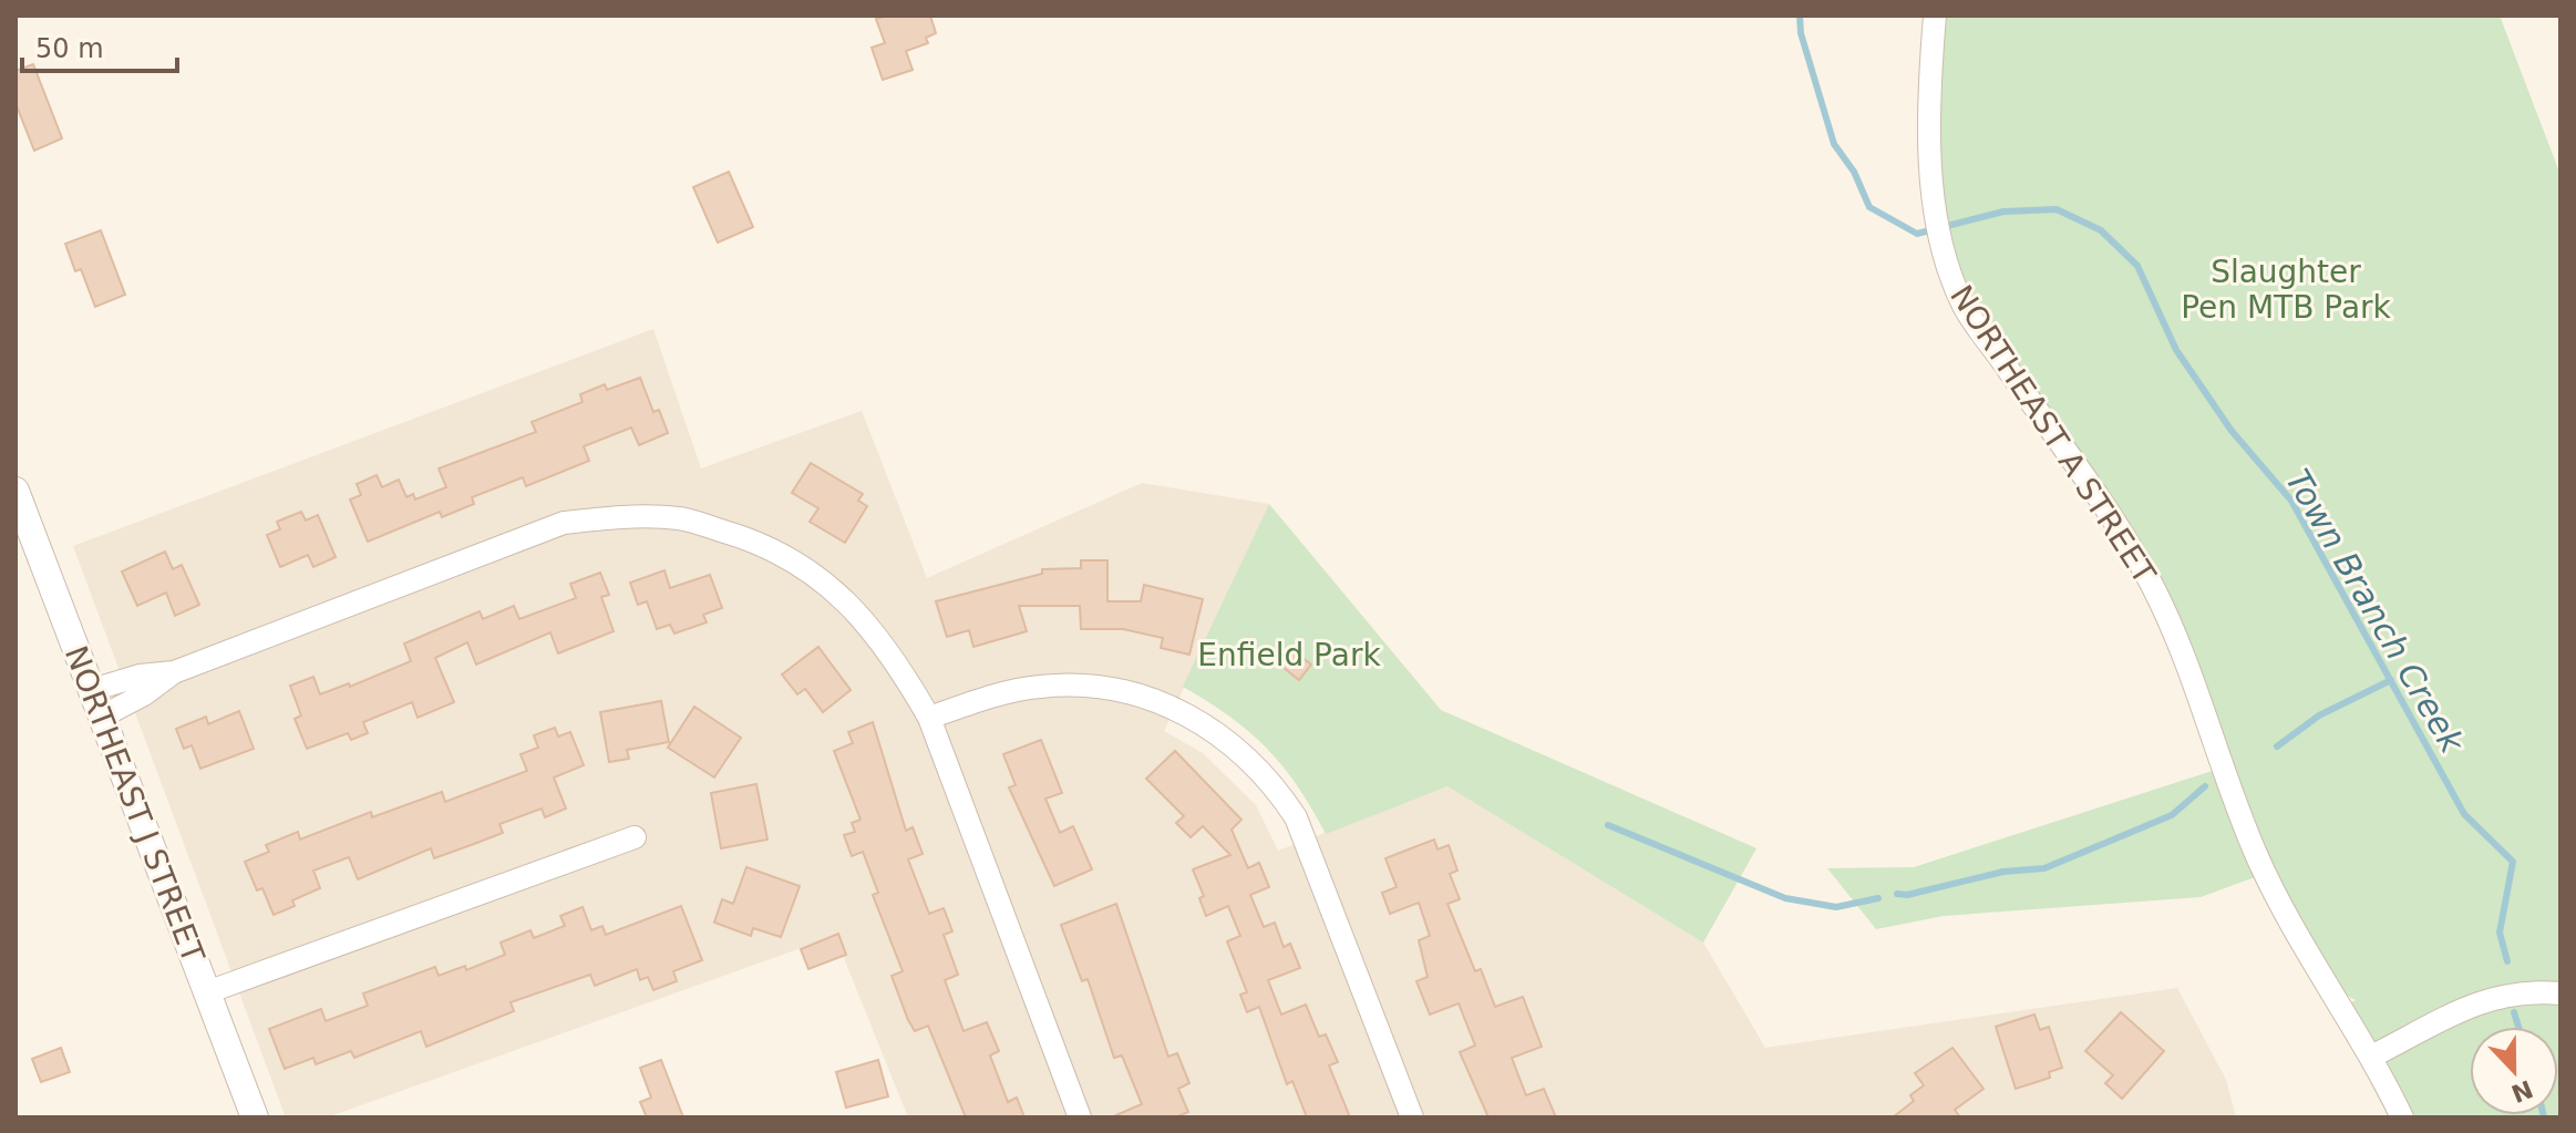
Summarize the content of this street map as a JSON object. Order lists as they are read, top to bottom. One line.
{"streets":{"street":["NORTHEAST A STREET","NORTHEAST J STREET"]},"water":["Town Branch Creek"],"parks":["Slaughter Pen MTB Park","Enfield Park"],"scale_bar":"50 m","north":"bottom"}
